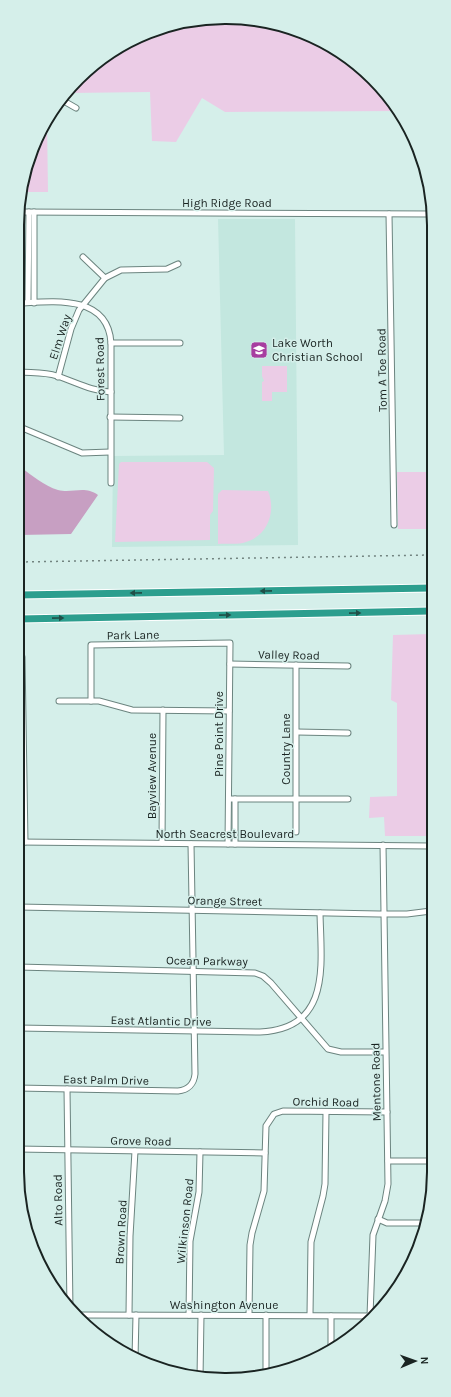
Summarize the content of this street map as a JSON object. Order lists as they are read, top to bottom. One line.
{"streets":{"street":["High Ridge Road","Elm Way","Forest Road","Tom A Toe Road","Park Lane","Valley Road","Pine Point Drive","Country Lane","Bayview Avenue","North Seacrest Boulevard","Orange Street","Ocean Parkway","East Atlantic Drive","East Palm Drive","Mentone Road","Orchid Road","Grove Road","Alto Road","Wilkinson Road","Brown Road","Washington Avenue"]},"crossings":[["High Ridge Road","Tom A Toe Road"],["Elm Way","Forest Road"],["Park Lane","Pine Point Drive"],["Valley Road","Pine Point Drive"],["Valley Road","Country Lane"],["Pine Point Drive","North Seacrest Boulevard"],["Bayview Avenue","North Seacrest Boulevard"],["North Seacrest Boulevard","Mentone Road"],["Orange Street","East Atlantic Drive"],["Orange Street","Mentone Road"],["Ocean Parkway","East Atlantic Drive"],["Ocean Parkway","Mentone Road"],["East Atlantic Drive","East Palm Drive"],["East Palm Drive","Alto Road"],["Mentone Road","Orchid Road"],["Orchid Road","Grove Road"],["Grove Road","Alto Road"],["Grove Road","Wilkinson Road"],["Grove Road","Brown Road"],["Wilkinson Road","Washington Avenue"],["Brown Road","Washington Avenue"]],"places":{"school or university":["Lake Worth Christian School"]},"north":"right"}
